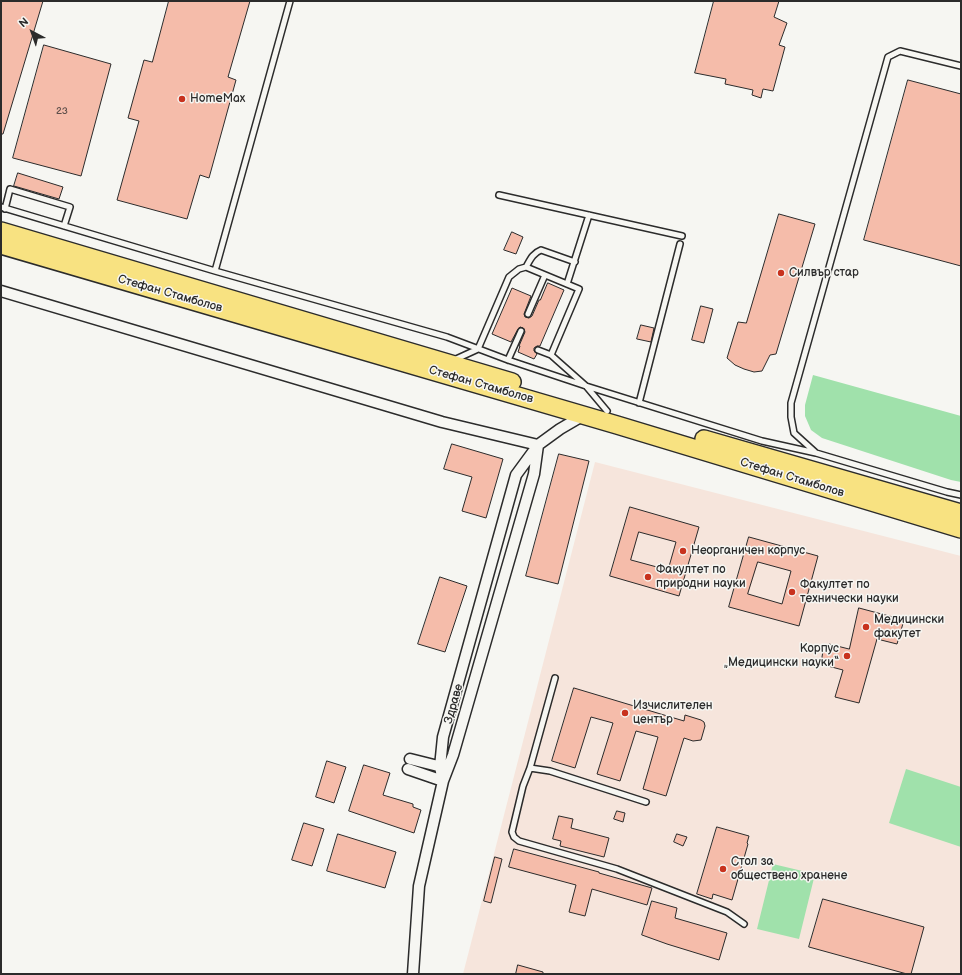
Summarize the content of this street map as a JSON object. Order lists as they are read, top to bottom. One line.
{"streets":{"highway":["Стефан Стамболов"],"street":["Здраве"]},"places":["HomeMax","Силвър стар","Неорганичен корпус","Факултет по природни науки","Факултет по технически науки","Медицински факутет","Корпус „Медицински науки“","Изчислителен център","Стол за обществено хранене"],"house_numbers":["23"],"north":"top left"}
